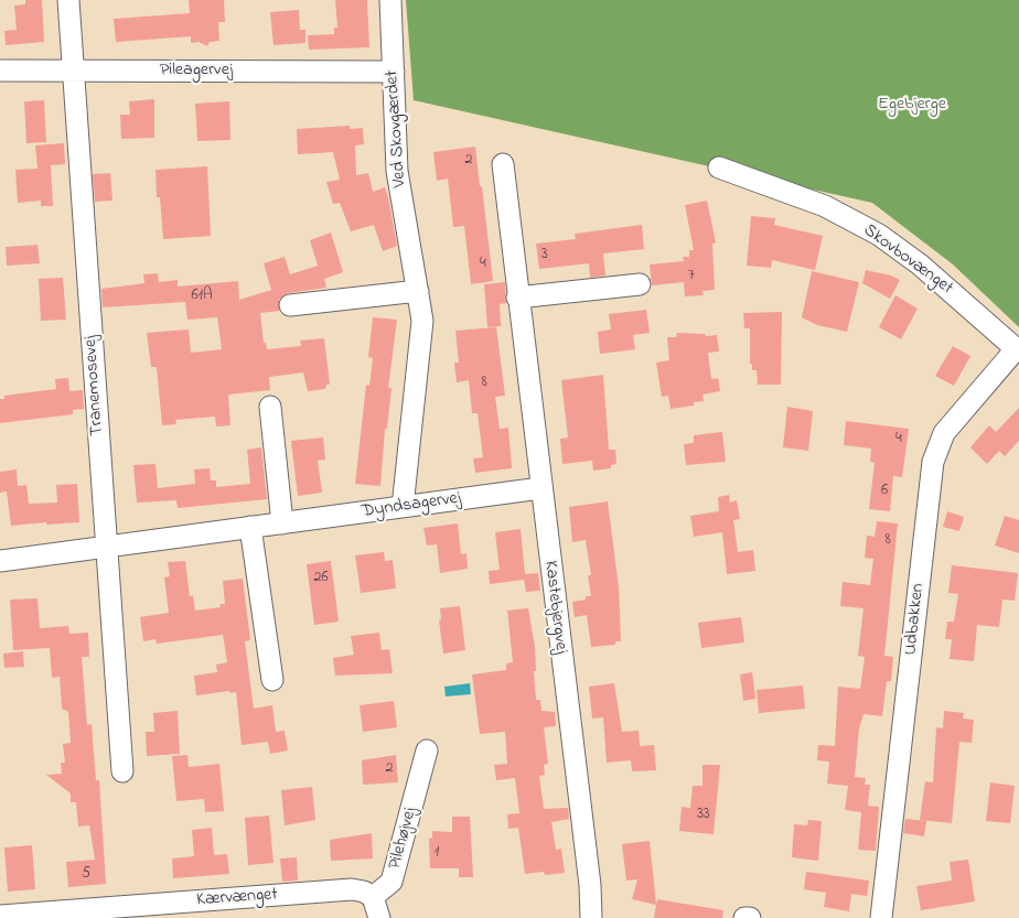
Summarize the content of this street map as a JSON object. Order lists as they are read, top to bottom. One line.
{"streets":{"street":["Pileagervej","Ved Skovgærdet","Skovbovænget","Tranemosevej","Dyndsagervej","Kastebjergvej","Udbakken","Pilehøjvej","Kærvænget"]},"crossings":[["Pileagervej","Ved Skovgærdet"],["Pileagervej","Tranemosevej"],["Ved Skovgærdet","Dyndsagervej"],["Skovbovænget","Udbakken"],["Tranemosevej","Dyndsagervej"],["Dyndsagervej","Kastebjergvej"],["Pilehøjvej","Kærvænget"]],"parks":["Egebjerge"],"house_numbers":["2","3","4","7","61A","8","4","6","8","26","2","33","1","5"]}
